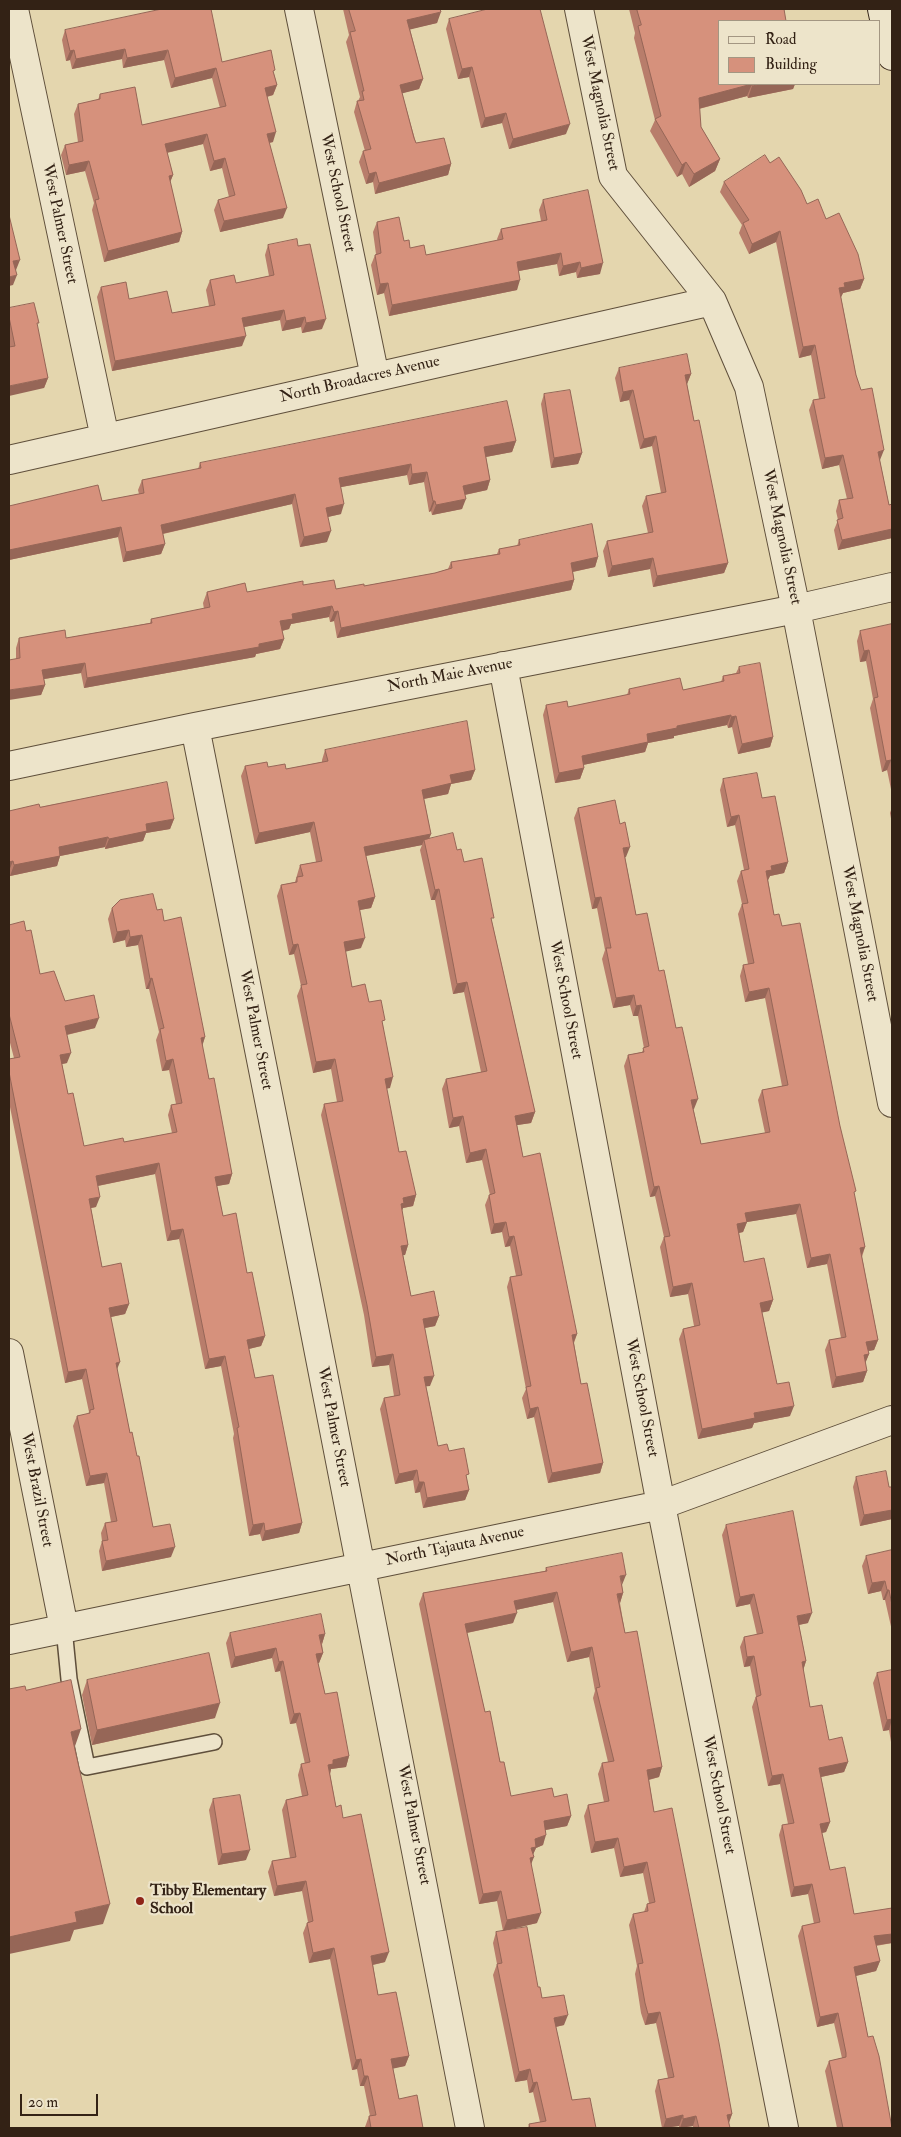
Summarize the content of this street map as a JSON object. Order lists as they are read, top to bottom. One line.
{"streets":{"street":["West Magnolia Street","West School Street","West Palmer Street","North Broadacres Avenue","North Maie Avenue","West Brazil Street","North Tajauta Avenue"]},"crossings":[["West Magnolia Street","North Broadacres Avenue"],["West Magnolia Street","North Maie Avenue"],["West School Street","North Broadacres Avenue"],["West School Street","North Maie Avenue"],["West School Street","North Tajauta Avenue"],["West Palmer Street","North Broadacres Avenue"],["West Palmer Street","North Maie Avenue"],["West Palmer Street","North Tajauta Avenue"],["West Brazil Street","North Tajauta Avenue"]],"places":["Tibby Elementary School"],"legend":["Road","Building"],"scale_bar":"20 m"}
